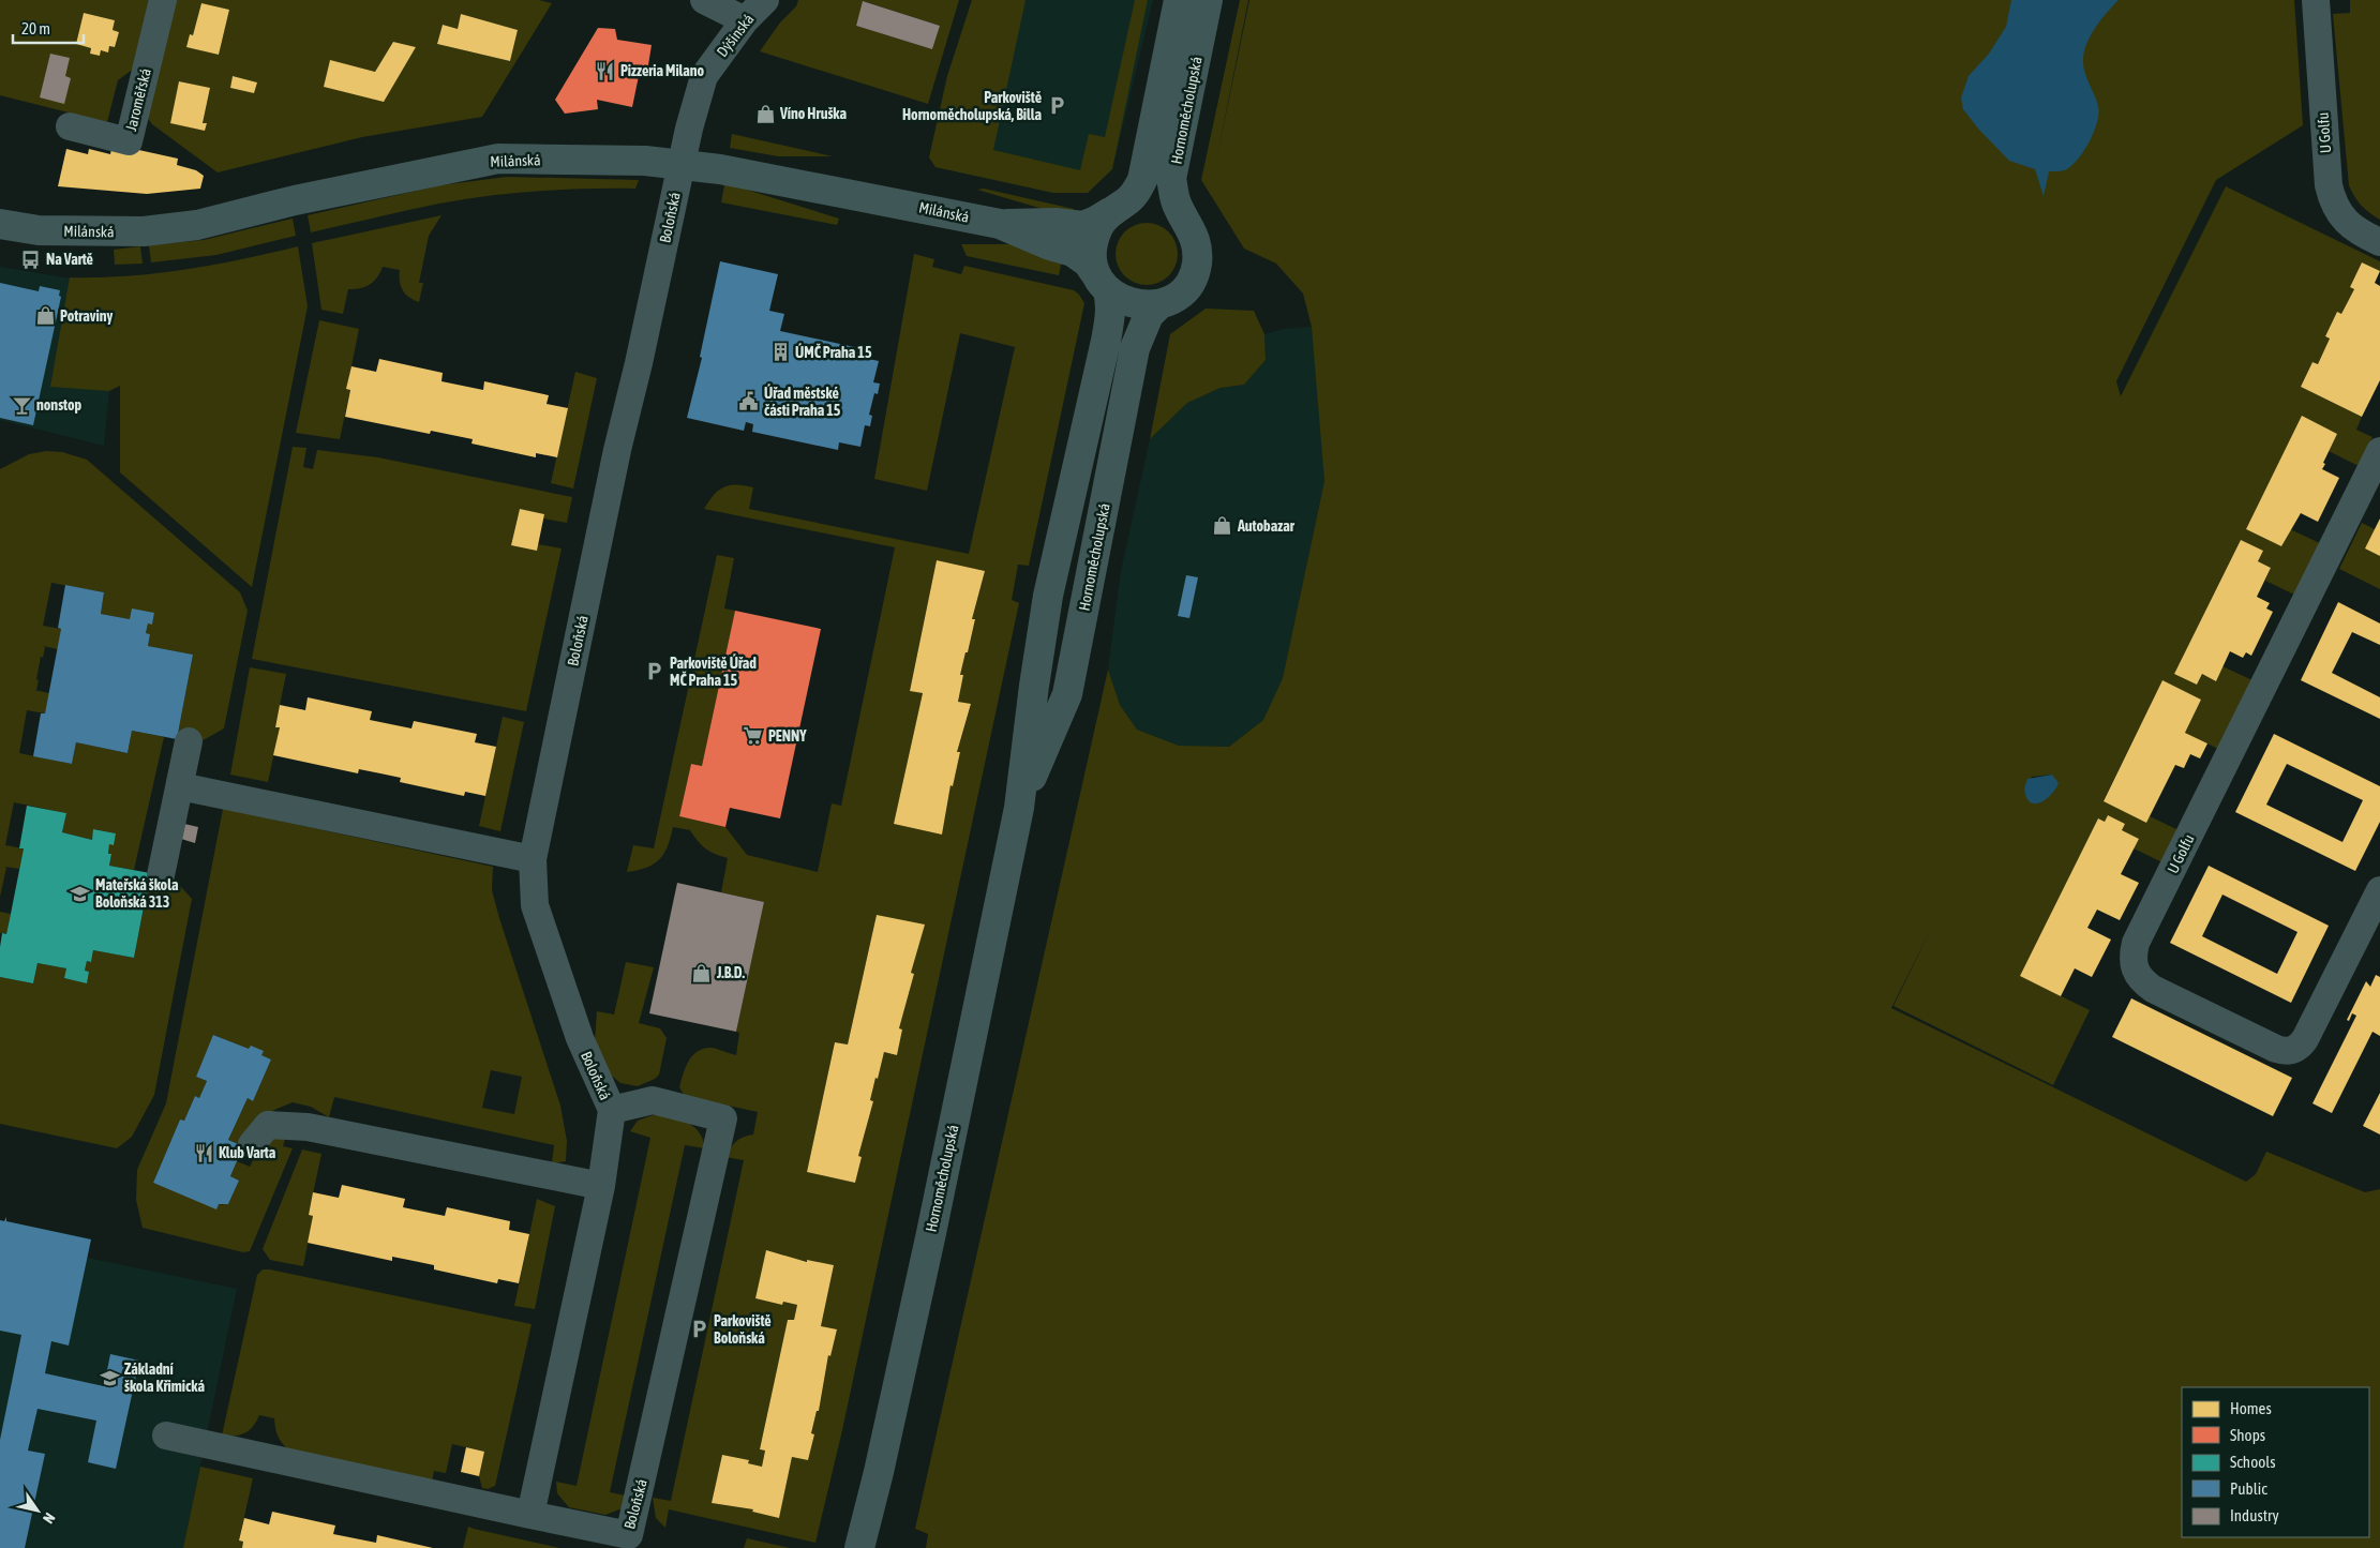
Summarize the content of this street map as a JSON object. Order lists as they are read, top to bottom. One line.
{"streets":{"street":["Dýšinská","Jaroměřská","Hornoměcholupská","U Golfu","Milánská","Boloňská"]},"crossings":[["Dýšinská","Milánská"],["Dýšinská","Boloňská"],["Hornoměcholupská","Milánská"],["Milánská","Boloňská"]],"places":{"restaurant":["Pizzeria Milano","Klub Varta"],"parking":["Parkoviště Hornoměcholupská, Billa","Parkoviště Úřad MČ Praha 15","Parkoviště Boloňská"],"shop":["Víno Hruška","Potraviny","Autobazar","J.B.D."],"bus stop":["Na Vartě"],"building":["ÚMČ Praha 15"],"public building":["Úřad městské části Praha 15"],"bar":["nonstop"],"supermarket":["PENNY"],"school or university":["Mateřská škola Boloňská 313","Základní škola Křimická"]},"legend":["Homes","Shops","Schools","Public","Industry"],"scale_bar":"20 m","north":"bottom right"}
